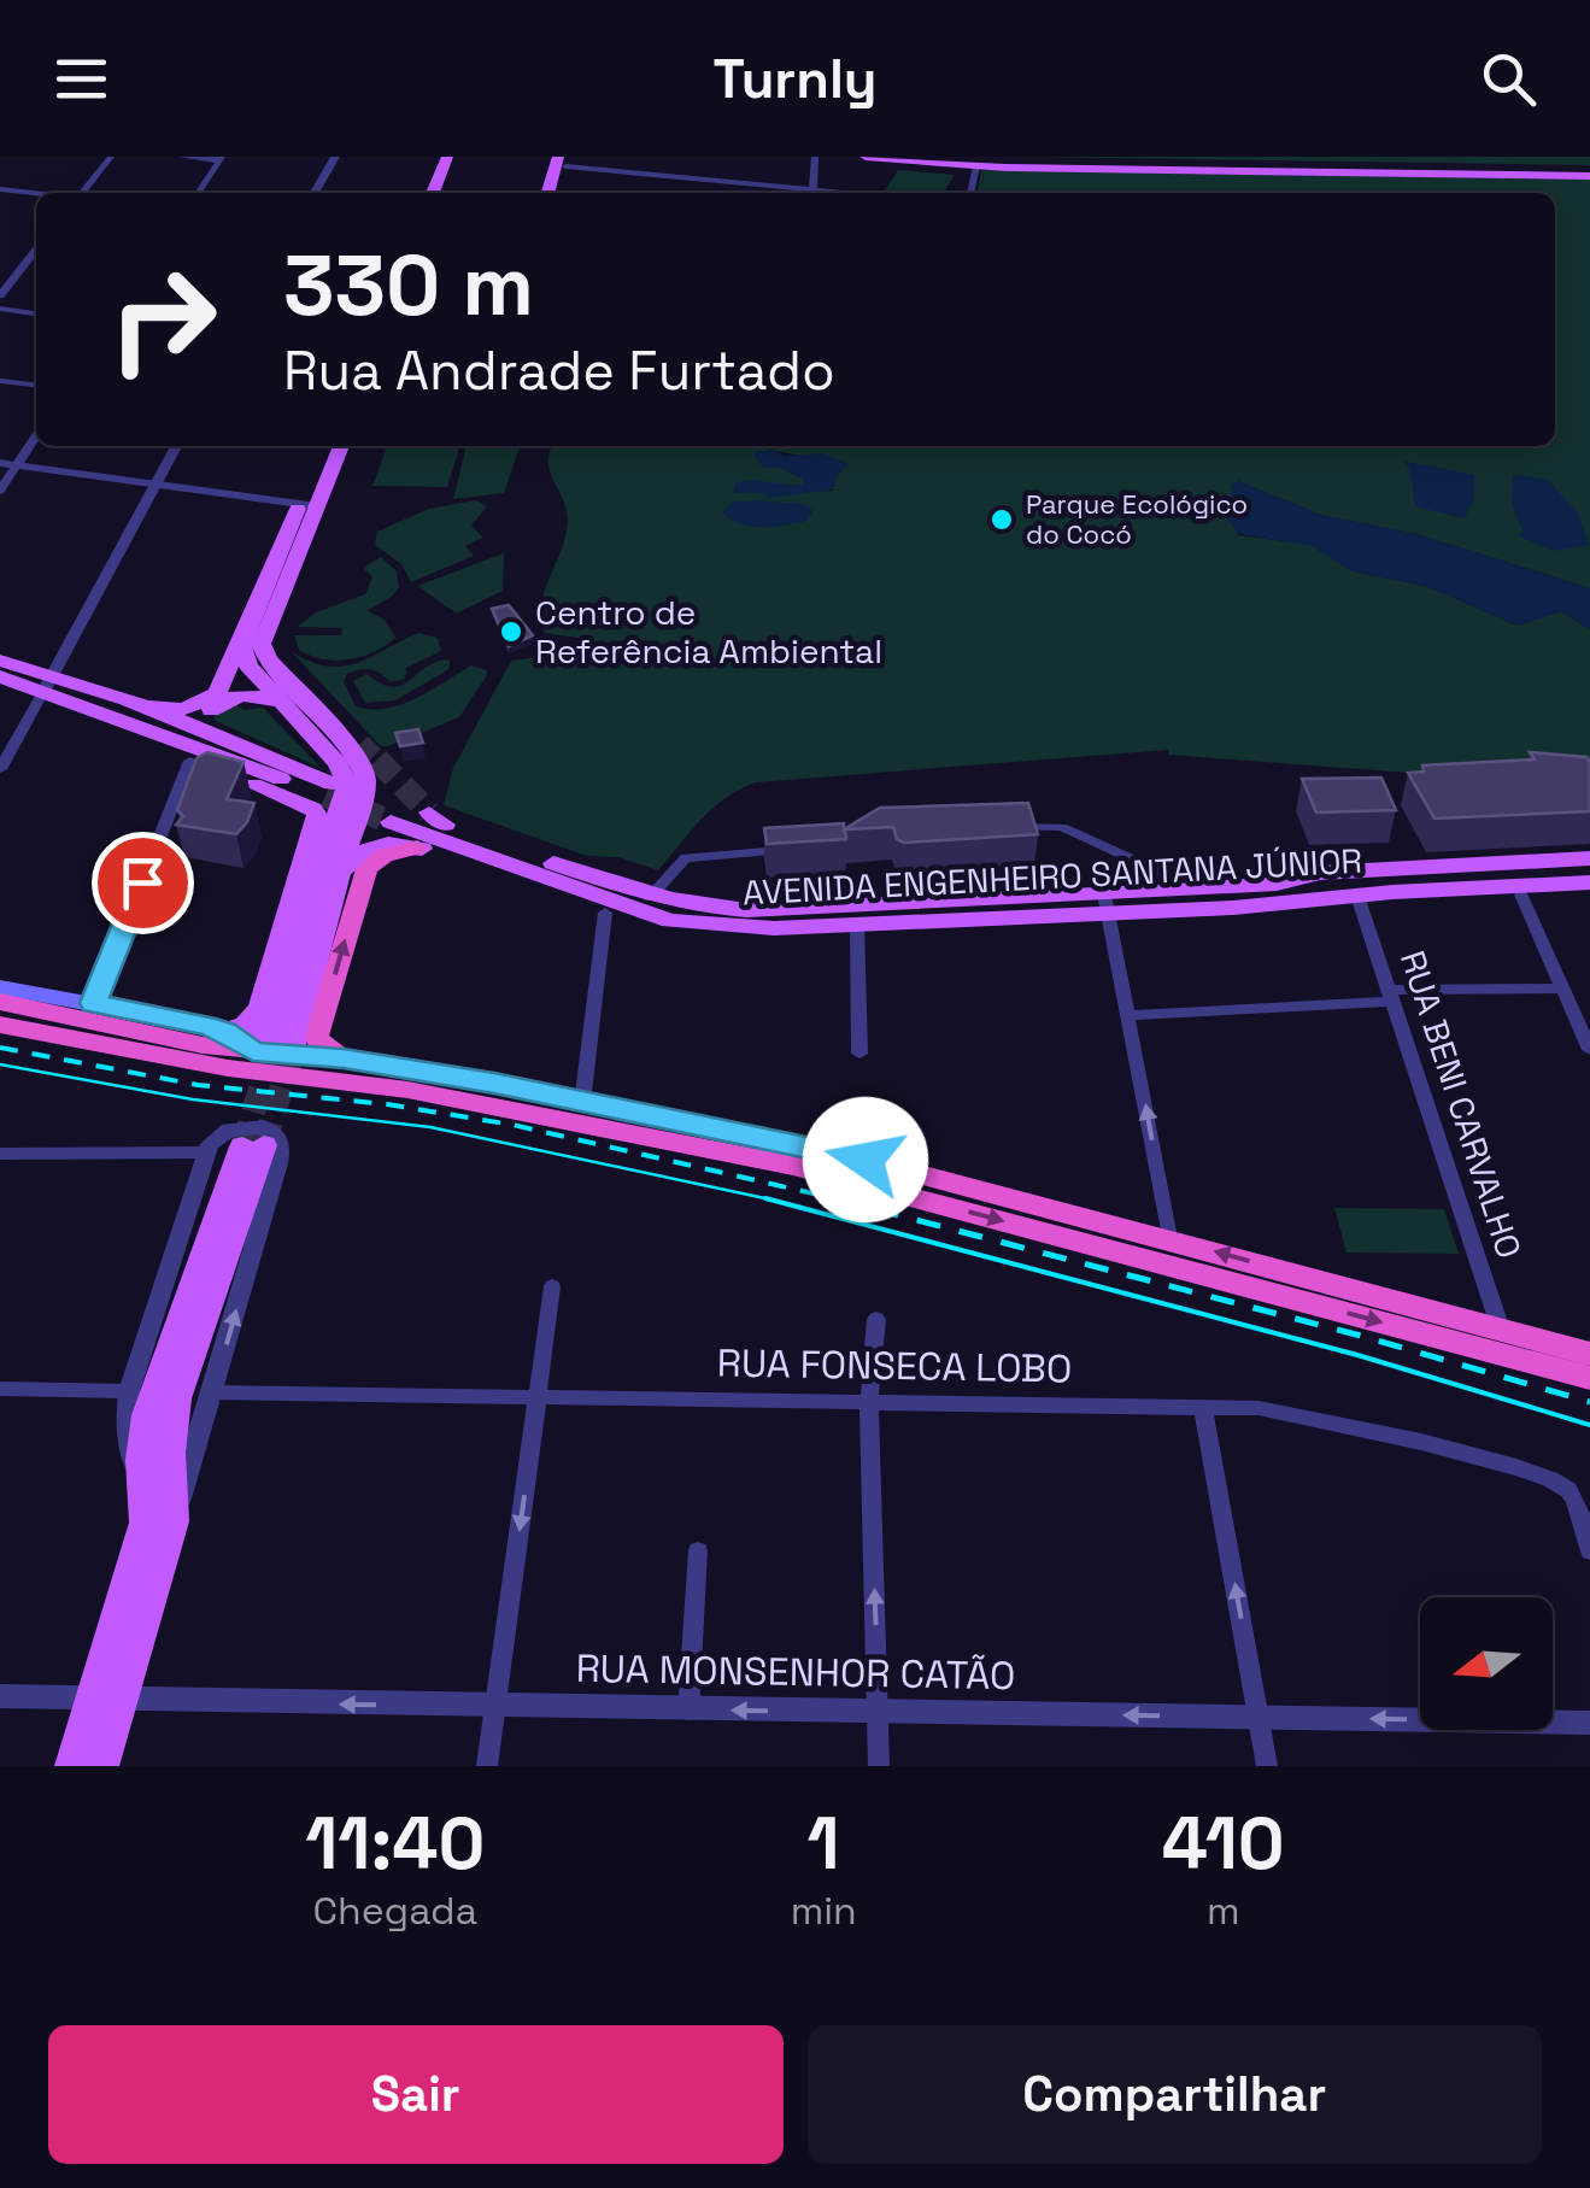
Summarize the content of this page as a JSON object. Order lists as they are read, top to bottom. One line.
{"streets":{"main road":["AVENIDA ENGENHEIRO SANTANA JÚNIOR"],"street":["RUA BENI CARVALHO","RUA FONSECA LOBO","RUA MONSENHOR CATÃO"]},"crossings":[["AVENIDA ENGENHEIRO SANTANA JÚNIOR","RUA BENI CARVALHO"]],"one_way":["RUA MONSENHOR CATÃO"],"places":["Parque Ecológico do Cocó","Centro de Referência Ambiental"],"north":"left","page":{"header":"Turnly","turn":["330 m","Rua Andrade Furtado"],"eta":["11:40","Chegada","1","min","410","m"],"buttons":["Sair","Compartilhar"]}}
